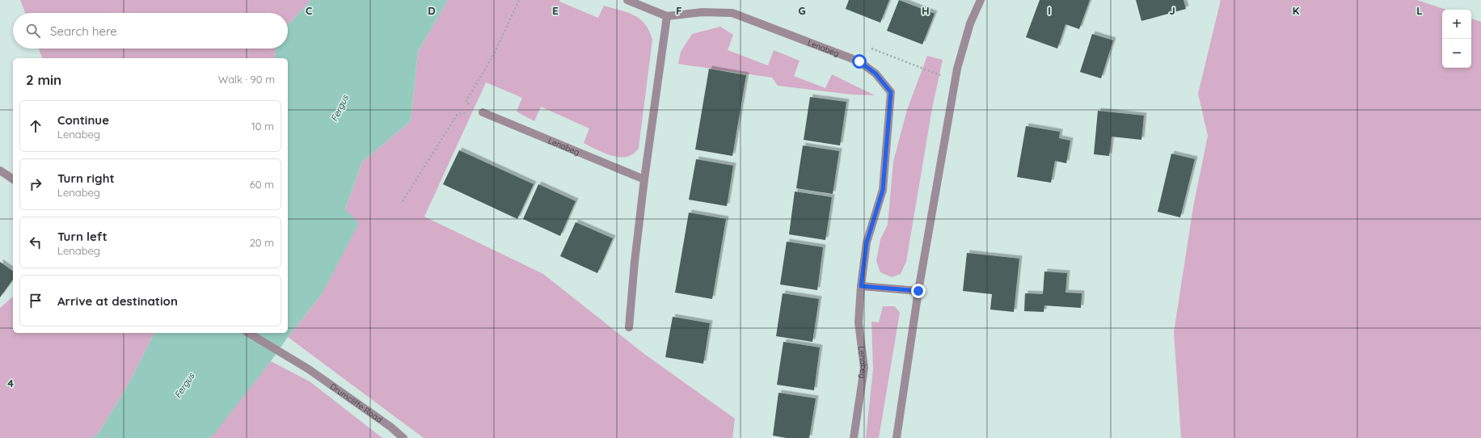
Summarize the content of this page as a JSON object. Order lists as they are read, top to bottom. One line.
{"streets":{"street":["Lenabeg","Drumcliffe Road"]},"water":["Fergus"],"page":{"map_buttons":["+","−"],"search":"Search here","heading":["2 min","Walk · 90 m"],"list":[["Continue","Lenabeg","10 m"],["Turn right","Lenabeg","60 m"],["Turn left","Lenabeg","20 m"],"Arrive at destination"]},"grid":{"columns":["C","D","E","F","G","H","I","J","K","L"],"rows":["4"]}}
